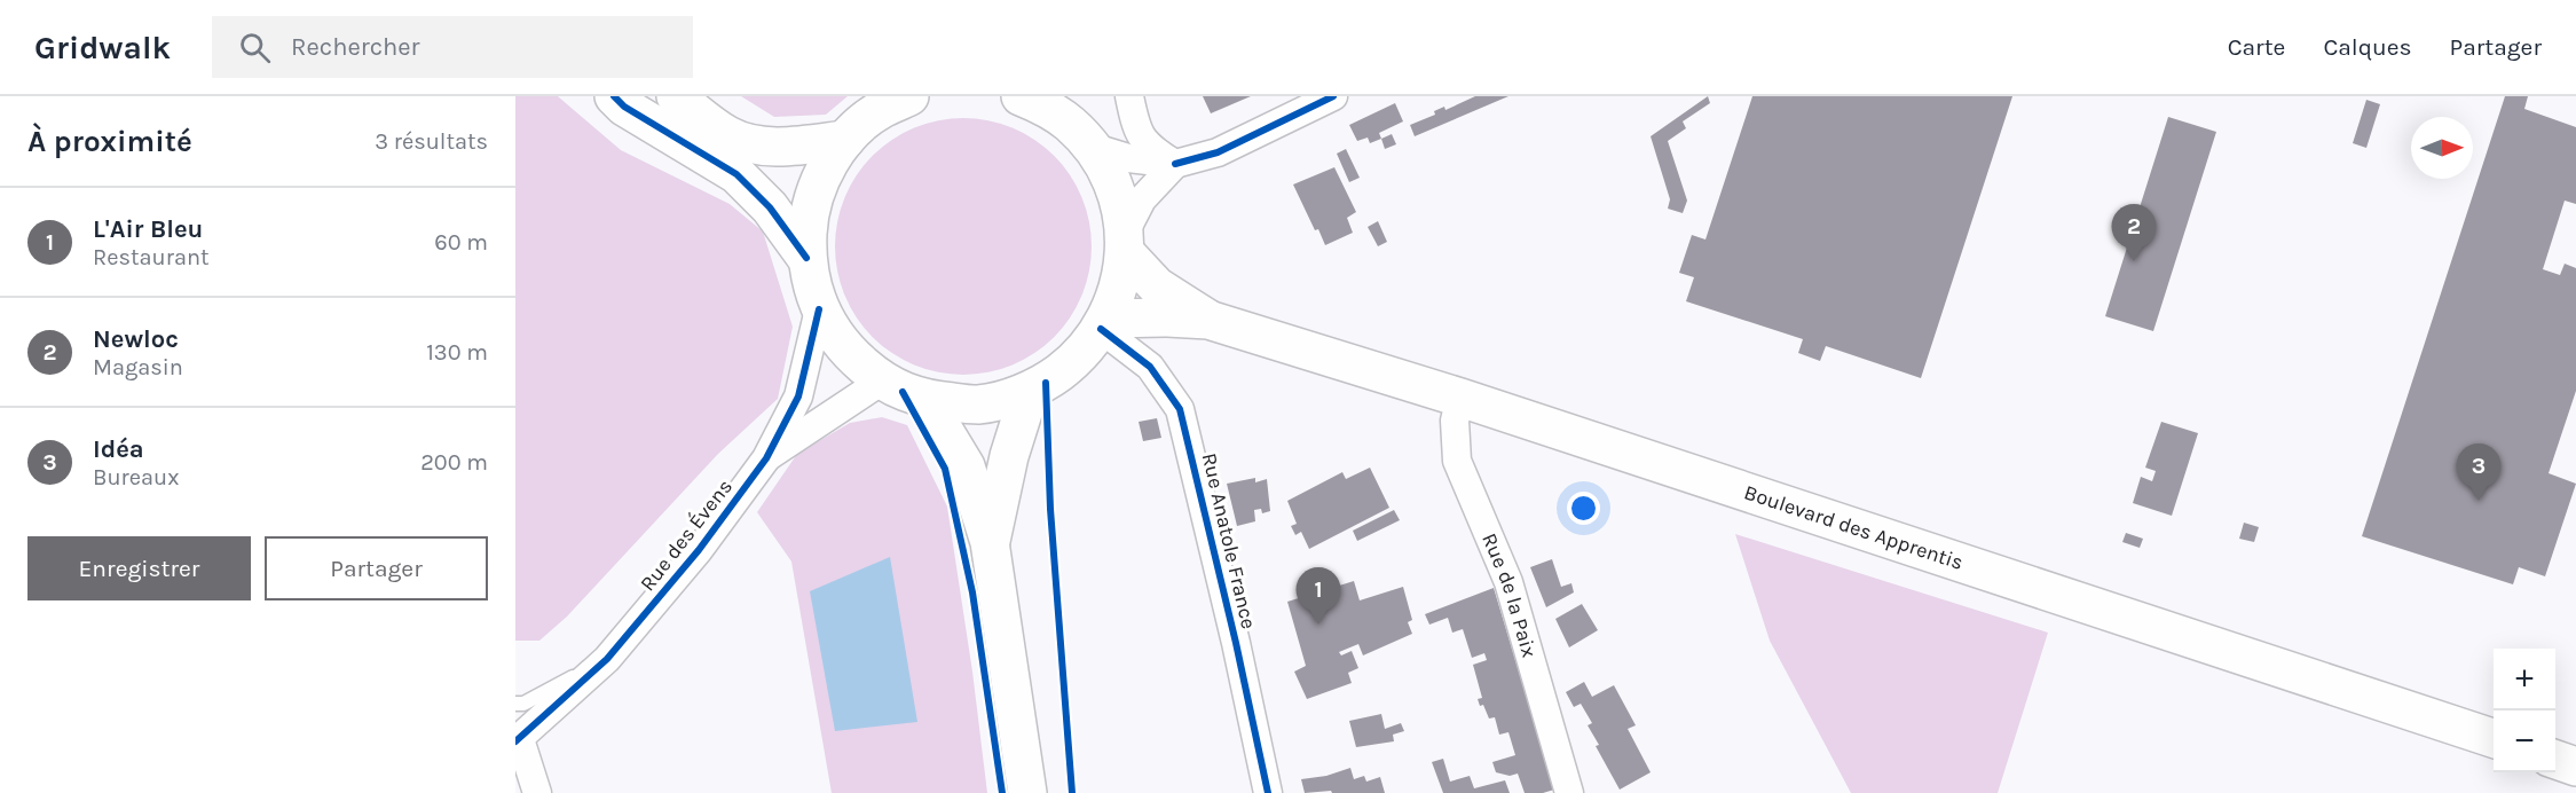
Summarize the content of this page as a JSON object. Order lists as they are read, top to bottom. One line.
{"streets":{"main road":["Boulevard des Apprentis"],"street":["Rue des Évens","Rue Anatole France","Rue de la Paix"]},"crossings":[["Boulevard des Apprentis","Rue Anatole France"],["Boulevard des Apprentis","Rue de la Paix"]],"north":"right","page":{"header":"Gridwalk","search":"Rechercher","nav":["Carte","Calques","Partager"],"heading":["À proximité","3 résultats"],"list":[{"mark":"1","name":"L'Air Bleu","note":"Restaurant","value":"60 m"},{"mark":"2","name":"Newloc","note":"Magasin","value":"130 m"},{"mark":"3","name":"Idéa","note":"Bureaux","value":"200 m"}],"pins":["2","3","1"],"buttons":["Enregistrer","Partager"],"map_buttons":["+","−"]}}
